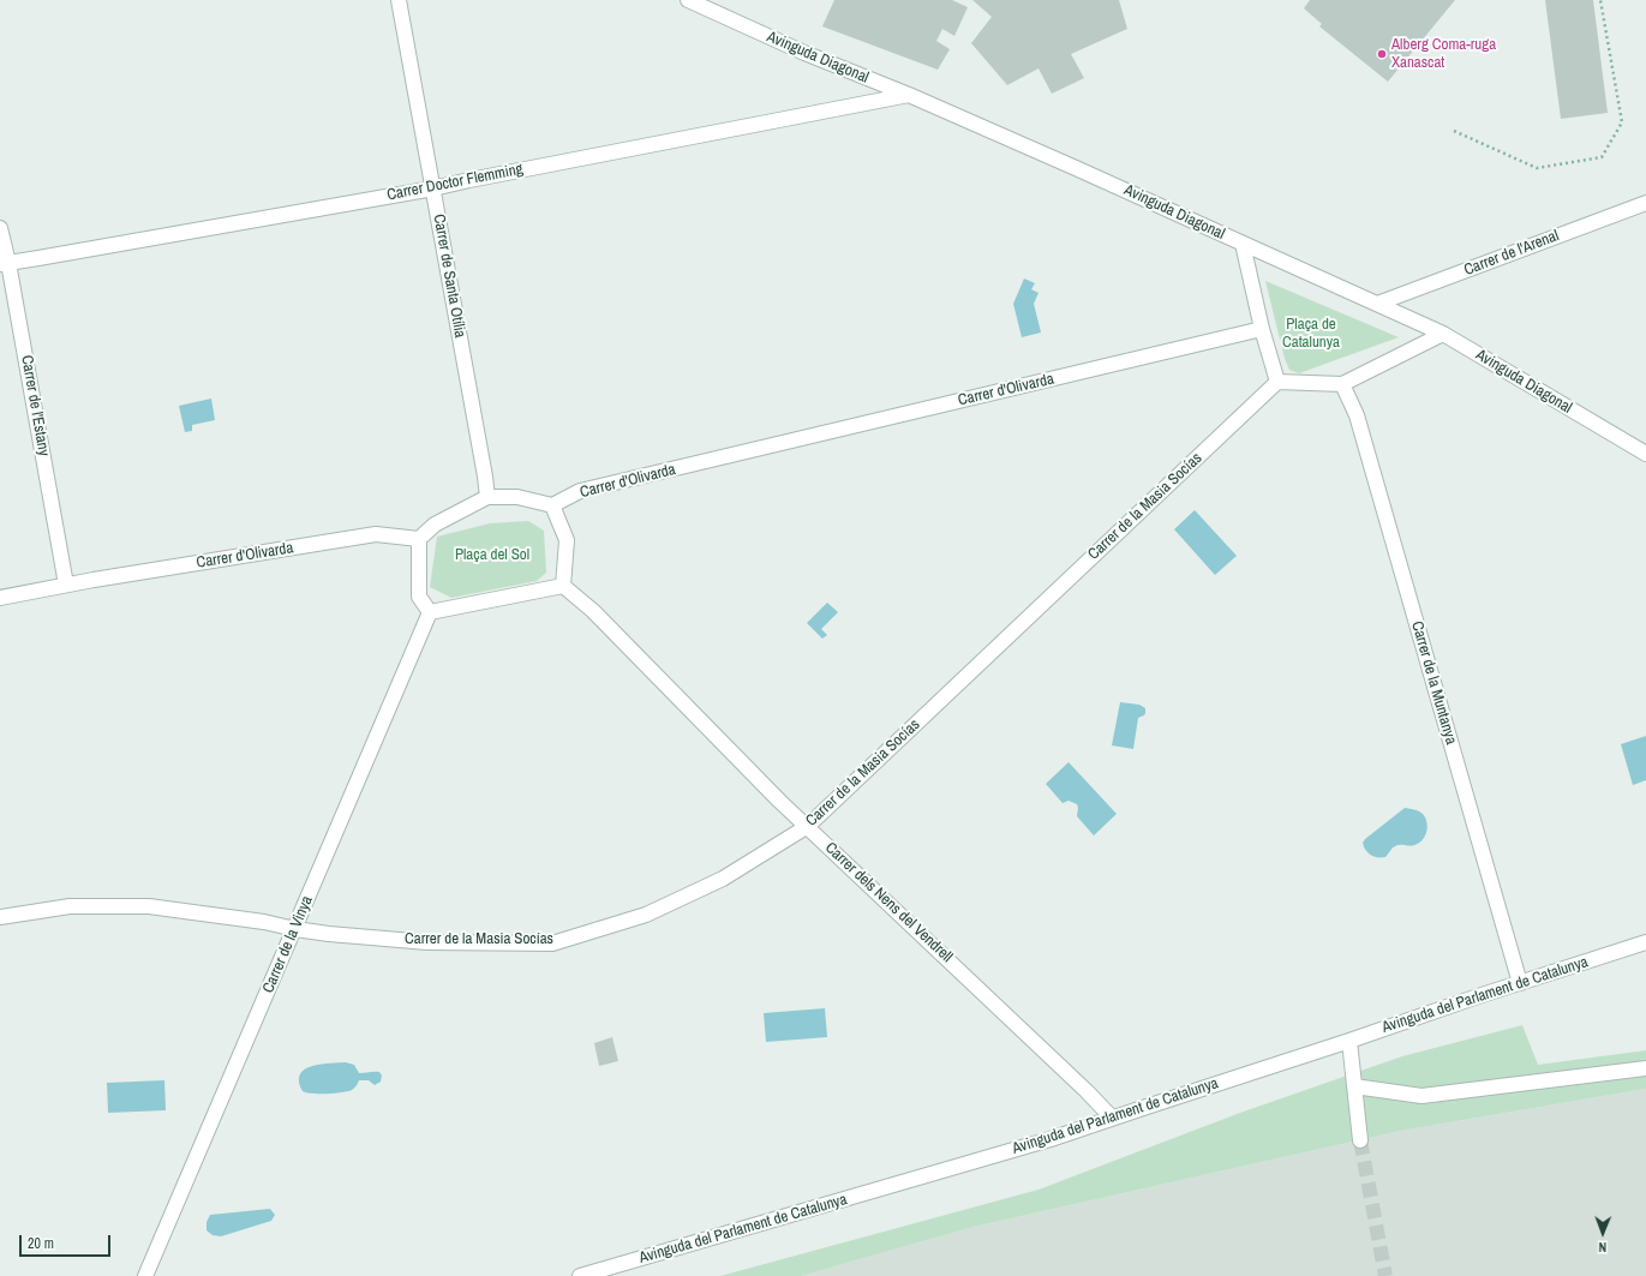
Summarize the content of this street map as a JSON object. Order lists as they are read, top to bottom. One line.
{"streets":{"street":["Avinguda Diagonal","Carrer Doctor Flemming","Carrer de l'Arenal","Carrer de Santa Otília","Carrer d'Olivarda","Carrer de l'Estany","Carrer de la Masia Socías","Carrer de la Muntanya","Carrer dels Nens del Vendrell","Carrer de la Vinya","Avinguda del Parlament de Catalunya"]},"crossings":[["Avinguda Diagonal","Carrer Doctor Flemming"],["Avinguda Diagonal","Carrer de l'Arenal"],["Carrer Doctor Flemming","Carrer de Santa Otília"],["Carrer Doctor Flemming","Carrer de l'Estany"],["Carrer d'Olivarda","Carrer de l'Estany"],["Carrer de la Masia Socías","Carrer dels Nens del Vendrell"],["Carrer de la Masia Socías","Carrer de la Vinya"],["Carrer de la Muntanya","Avinguda del Parlament de Catalunya"],["Carrer dels Nens del Vendrell","Avinguda del Parlament de Catalunya"]],"parks":["Plaça de Catalunya","Plaça del Sol"],"places":["Alberg Coma-ruga Xanascat"],"scale_bar":"20 m","north":"bottom"}
